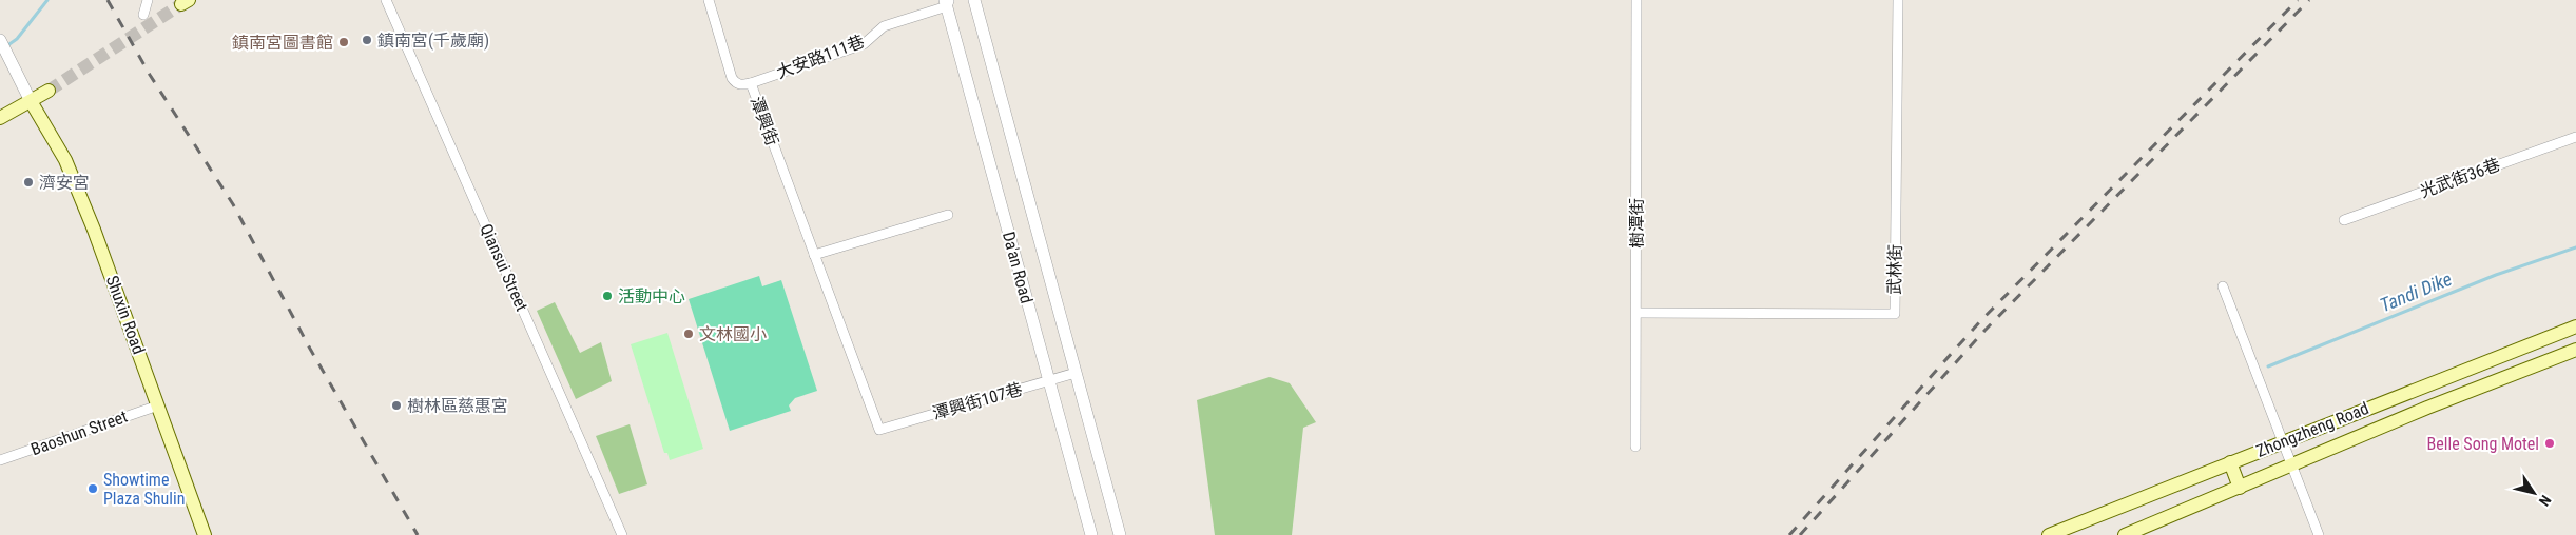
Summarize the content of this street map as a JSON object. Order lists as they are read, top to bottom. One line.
{"streets":{"main road":["Shuxin Road","Zhongzheng Road"],"street":["大安路111巷","潭興街","光武街36巷","樹潭街","Qiansui Street","Da'an Road","武林街","潭興街107巷","Baoshun Street"]},"crossings":[["大安路111巷","潭興街"],["大安路111巷","Da'an Road"],["潭興街","潭興街107巷"],["樹潭街","武林街"],["Da'an Road","潭興街107巷"],["Shuxin Road","Baoshun Street"]],"water":["Tandi Dike"],"places":["鎮南宮(千歲廟)","鎮南宮圖書館","濟安宮","活動中心","文林國小","樹林區慈惠宮","Belle Song Motel","Showtime Plaza Shulin"],"north":"bottom right"}
